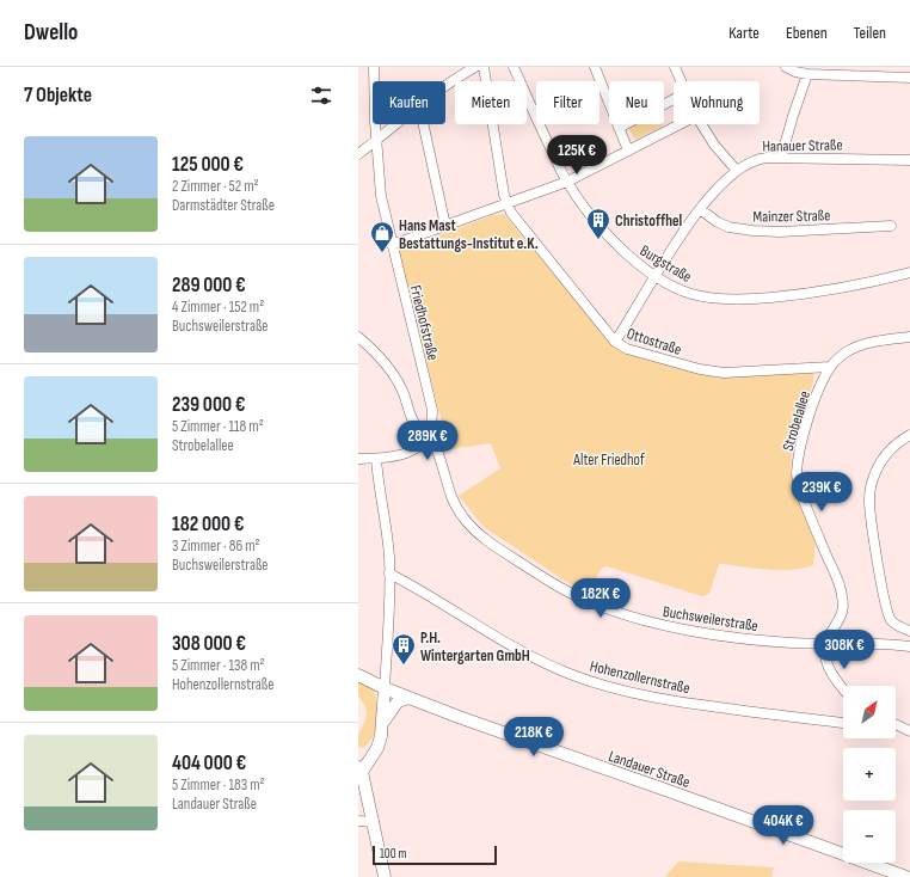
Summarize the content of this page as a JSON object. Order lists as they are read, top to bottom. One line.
{"streets":{"main road":["Landauer Straße"],"street":["Hanauer Straße","Mainzer Straße","Burgstraße","Friedhofstraße","Ottostraße","Strobelallee","Buchsweilerstraße","Hohenzollernstraße"]},"crossings":[["Hanauer Straße","Mainzer Straße"],["Hanauer Straße","Burgstraße"],["Hanauer Straße","Ottostraße"],["Friedhofstraße","Buchsweilerstraße"],["Ottostraße","Strobelallee"],["Strobelallee","Buchsweilerstraße"]],"parks":["Alter Friedhof"],"places":{"building":["Christoffhel","P.H. Wintergarten GmbH"],"shop":["Hans Mast Bestattungs-Institut e.K."]},"scale_bar":"100 m","north":"top right","page":{"header":"Dwello","nav":["Karte","Ebenen","Teilen"],"heading":"7 Objekte","chip":["Kaufen","Mieten","Filter","Neu","Wohnung"],"list":[{"name":"125 000 €","note":"2 Zimmer · 52 m² · Darmstädter Straße"},{"name":"289 000 €","note":"4 Zimmer · 152 m² · Buchsweilerstraße"},{"name":"239 000 €","note":"5 Zimmer · 118 m² · Strobelallee"},{"name":"182 000 €","note":"3 Zimmer · 86 m² · Buchsweilerstraße"},{"name":"308 000 €","note":"5 Zimmer · 138 m² · Hohenzollernstraße"},{"name":"404 000 €","note":"5 Zimmer · 183 m² · Landauer Straße"}],"price":["125K €","289K €","239K €","182K €","308K €","218K €","404K €"],"map_buttons":["+","−"],"scale":"100 m"}}
